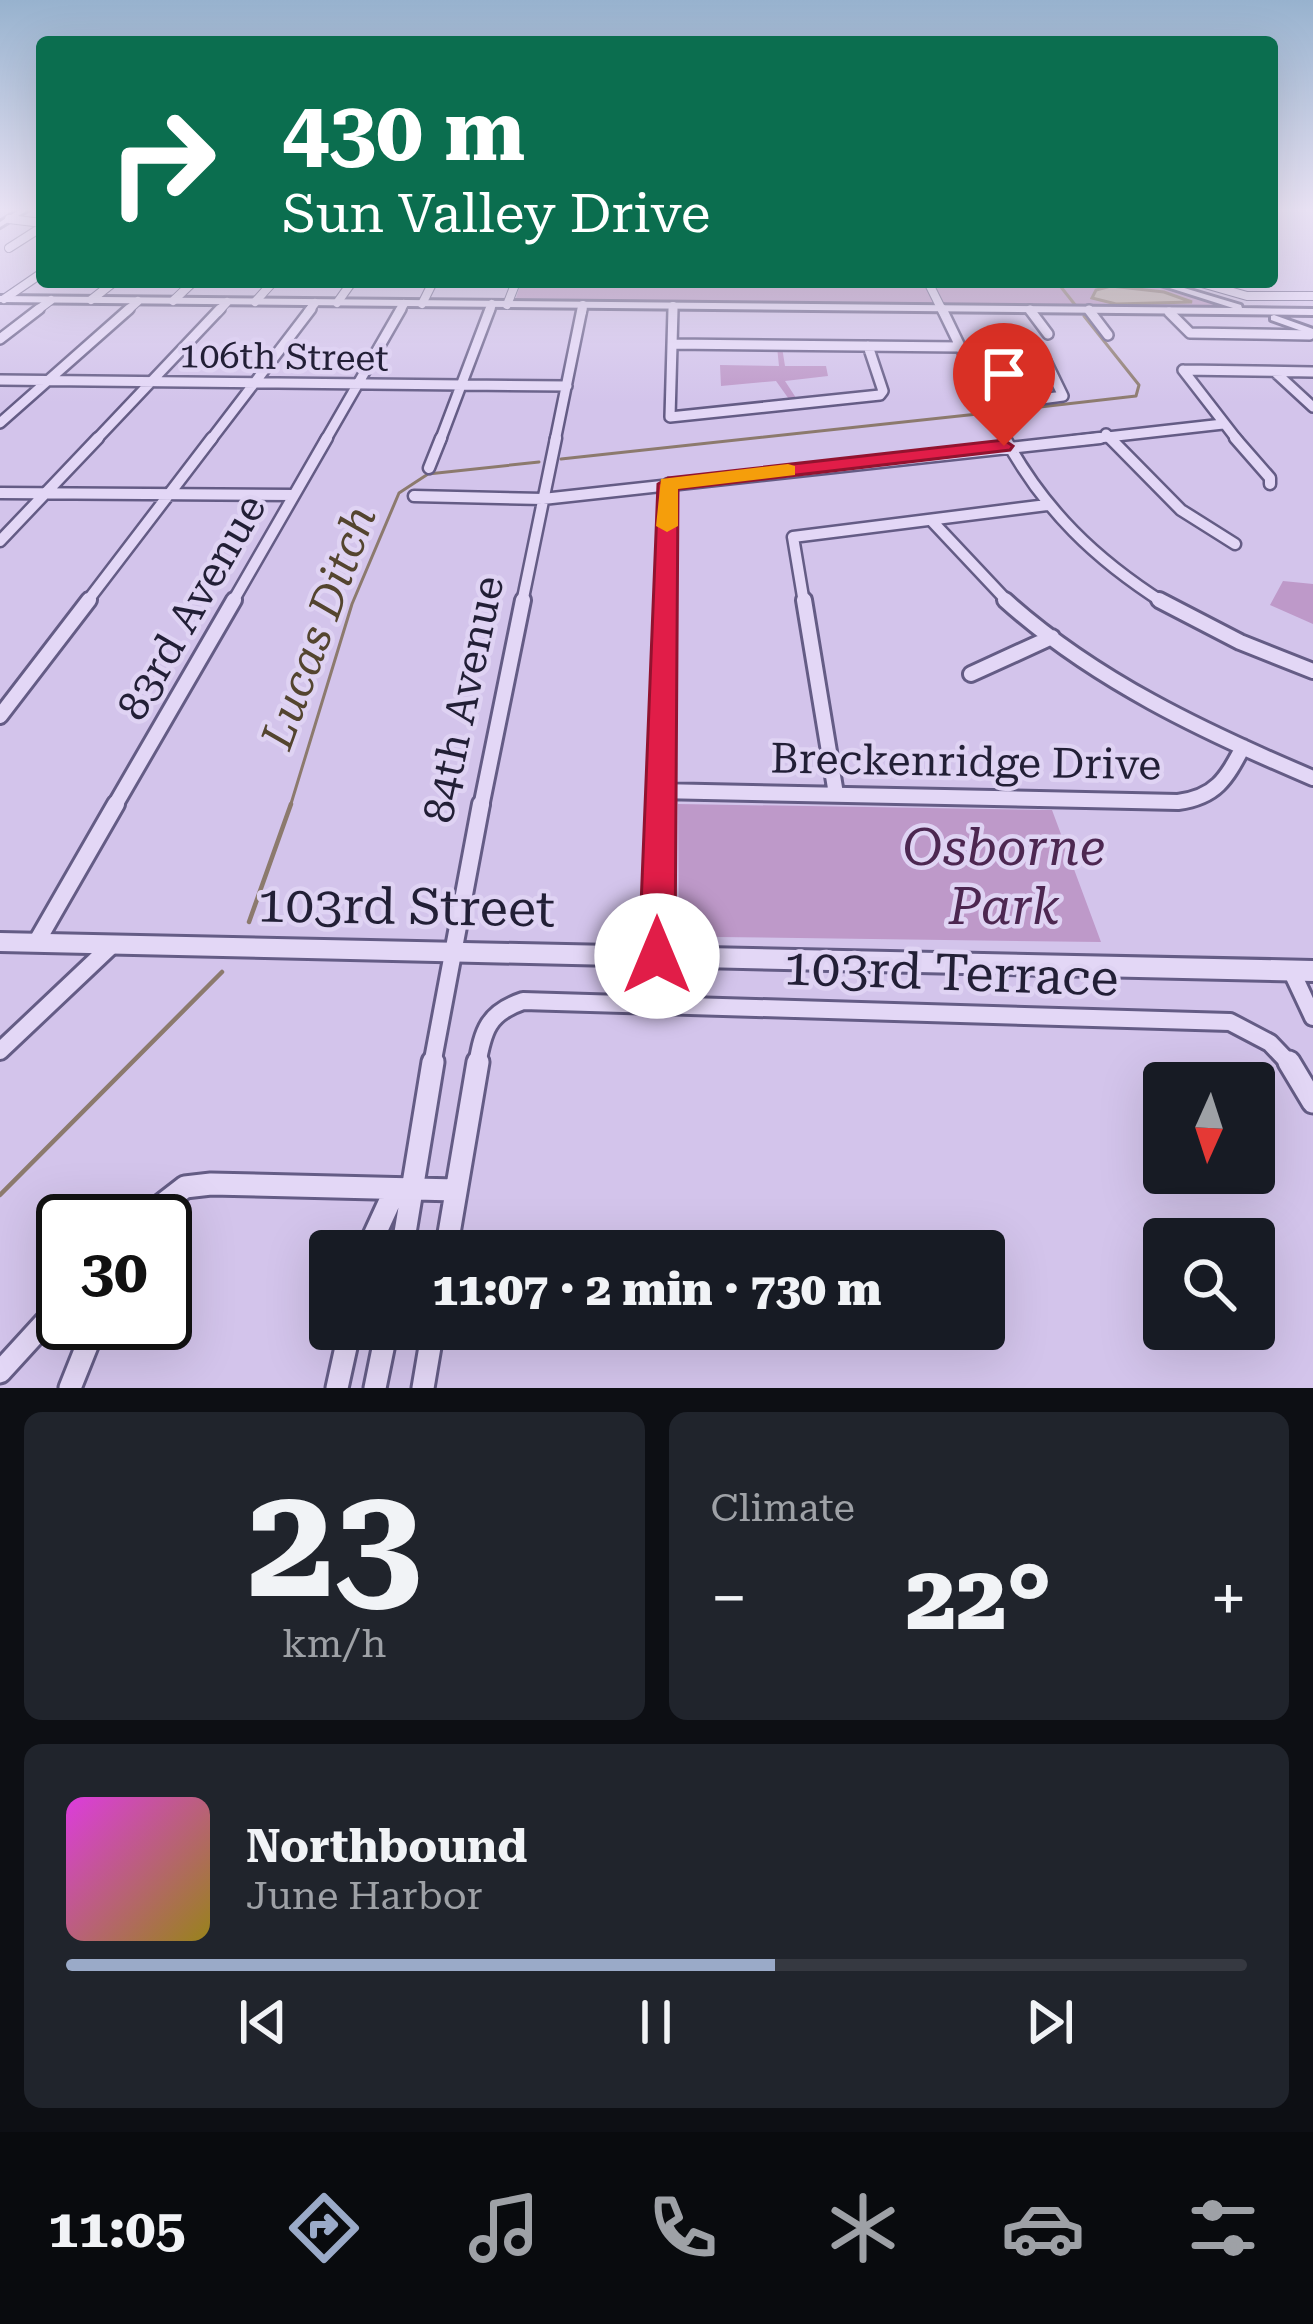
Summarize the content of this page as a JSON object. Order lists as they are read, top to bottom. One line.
{"streets":{"street":["106th Street","83rd Avenue","84th Avenue","Breckenridge Drive","103rd Street","103rd Terrace"]},"crossings":[["106th Street","83rd Avenue"],["106th Street","84th Avenue"],["83rd Avenue","103rd Street"],["84th Avenue","103rd Street"]],"water":["Lucas Ditch"],"parks":["Osborne Park"],"north":"bottom","page":{"turn":["430 m","Sun Valley Drive"],"limit":"30","trip":"11:07 · 2 min · 730 m","tile":[["23","km/h"],"Climate"],"heat":["−","22°","+"],"song":["Northbound","June Harbor"],"tabs":"11:05"}}
